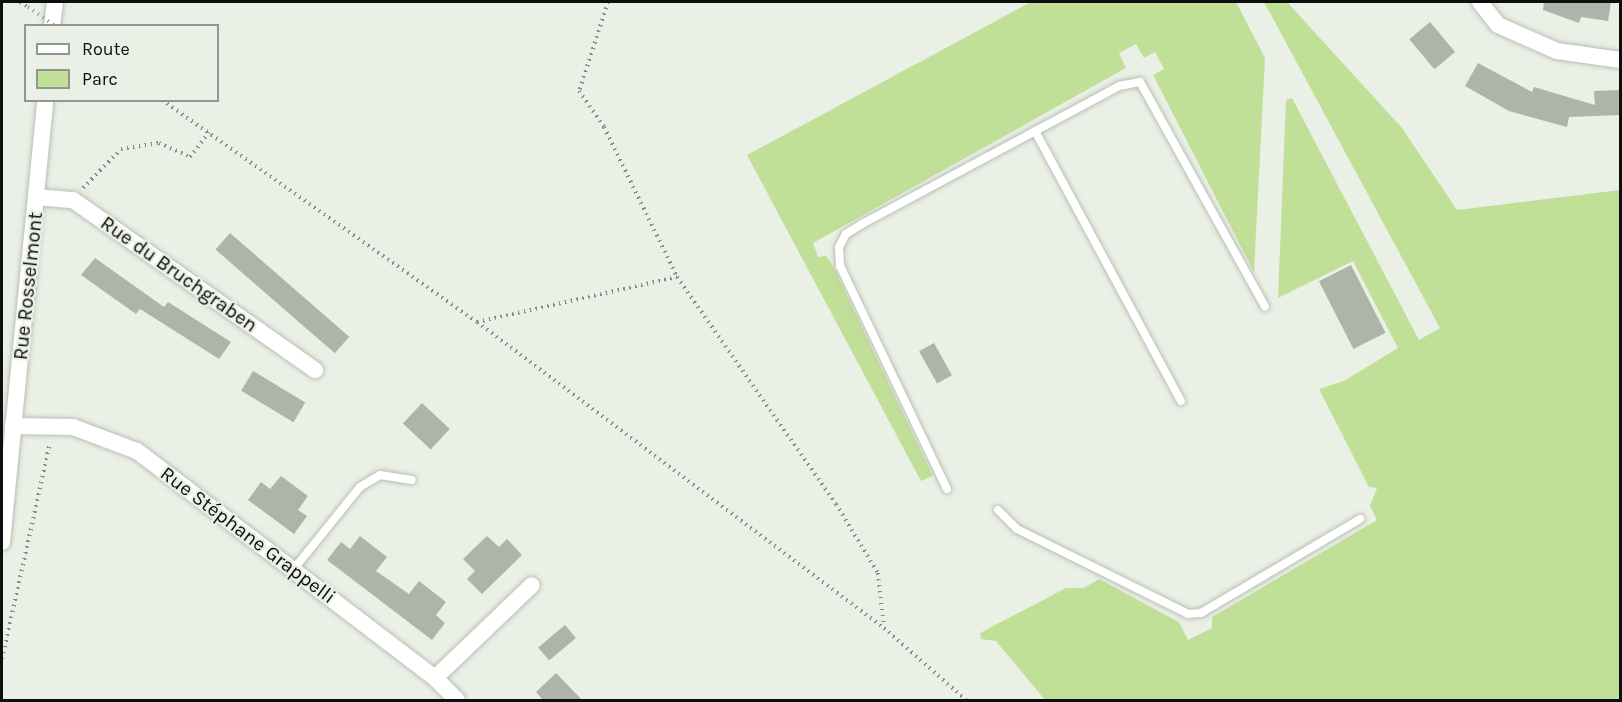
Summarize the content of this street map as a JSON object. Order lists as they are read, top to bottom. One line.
{"streets":{"street":["Rue du Bruchgraben","Rue Rosselmont","Rue Stéphane Grappelli"]},"crossings":[["Rue Rosselmont","Rue Stéphane Grappelli"]],"legend":["Route","Parc"]}
